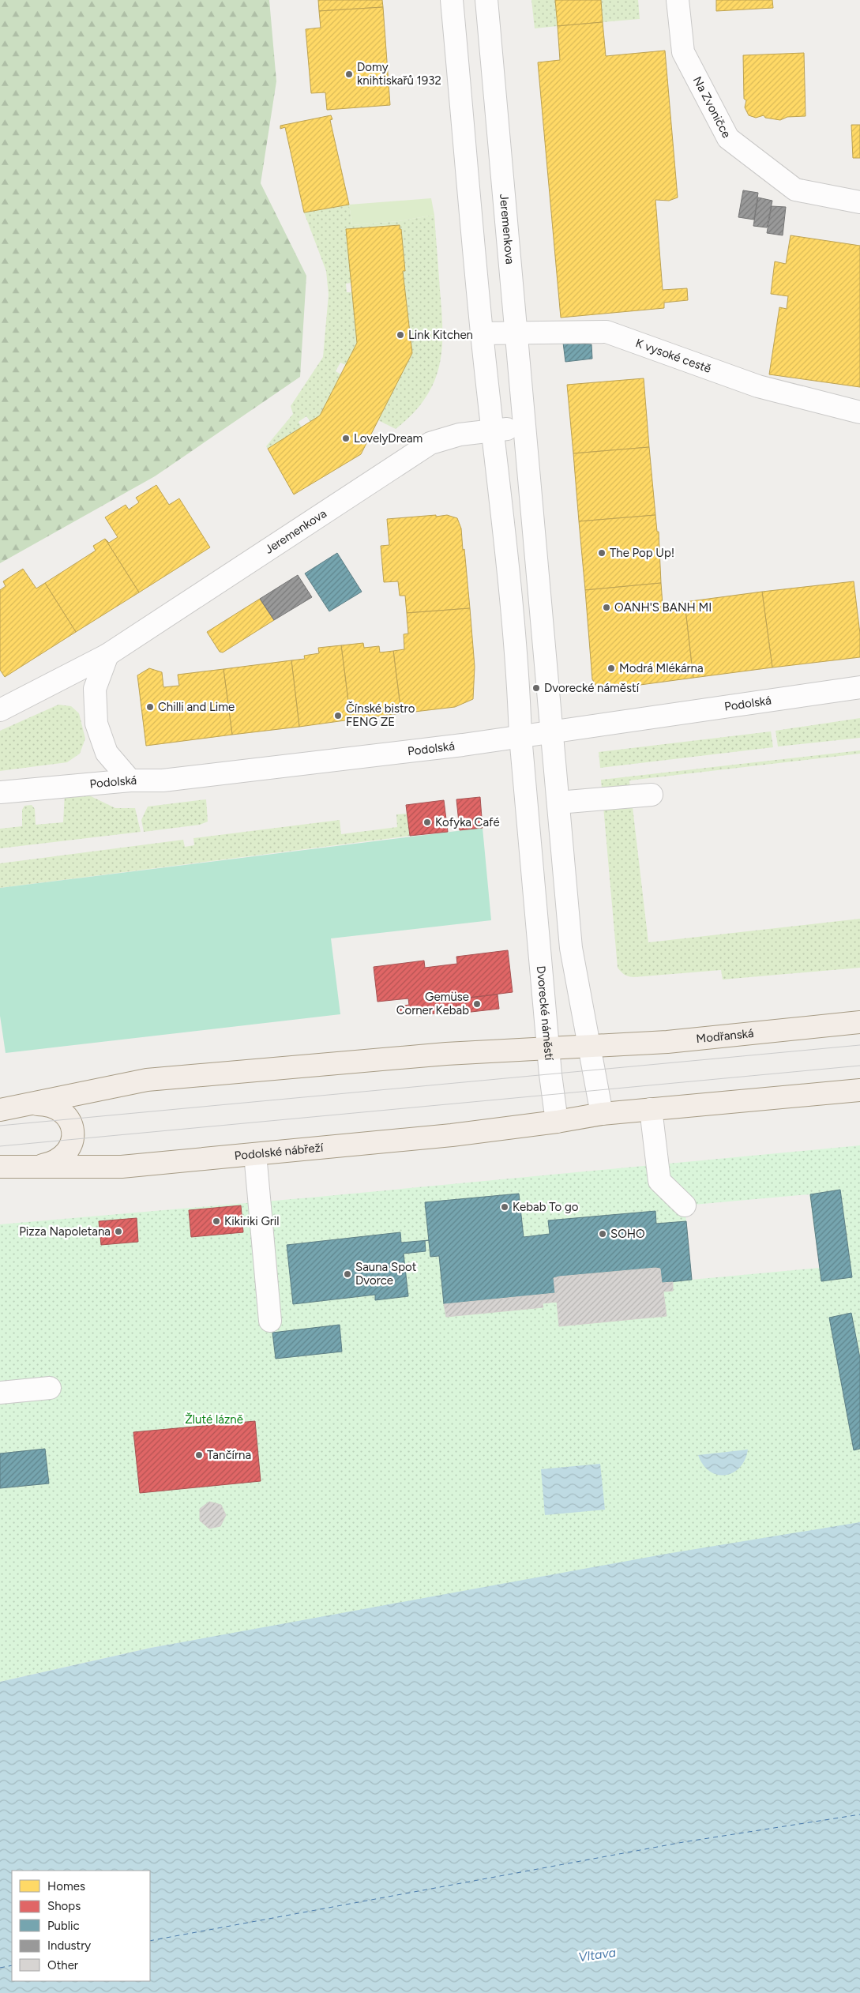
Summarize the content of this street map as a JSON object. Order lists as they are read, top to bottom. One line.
{"streets":{"main road":["Modřanská","Podolské nábřeží"],"street":["Na Zvoničce","Jeremenkova","K vysoké cestě","Podolská","Dvorecké náměstí"]},"crossings":[["Jeremenkova","K vysoké cestě"],["Jeremenkova","Dvorecké náměstí"],["Podolská","Dvorecké náměstí"],["Dvorecké náměstí","Modřanská"],["Dvorecké náměstí","Podolské nábřeží"]],"water":["Vltava"],"parks":["Žluté lázně"],"places":["Domy knihtiskařů 1932","Link Kitchen","LovelyDream","The Pop Up!","OANH'S BANH MI","Modrá Mlékárna","Dvorecké náměstí","Chilli and Lime","Čínské bistro FENG ZE","Kofyka Café","Gemüse Corner Kebab","Kebab To go","Kikiriki Gril","Pizza Napoletana","SOHO","Sauna Spot Dvorce","Tančírna"],"legend":["Homes","Shops","Public","Industry","Other"]}
